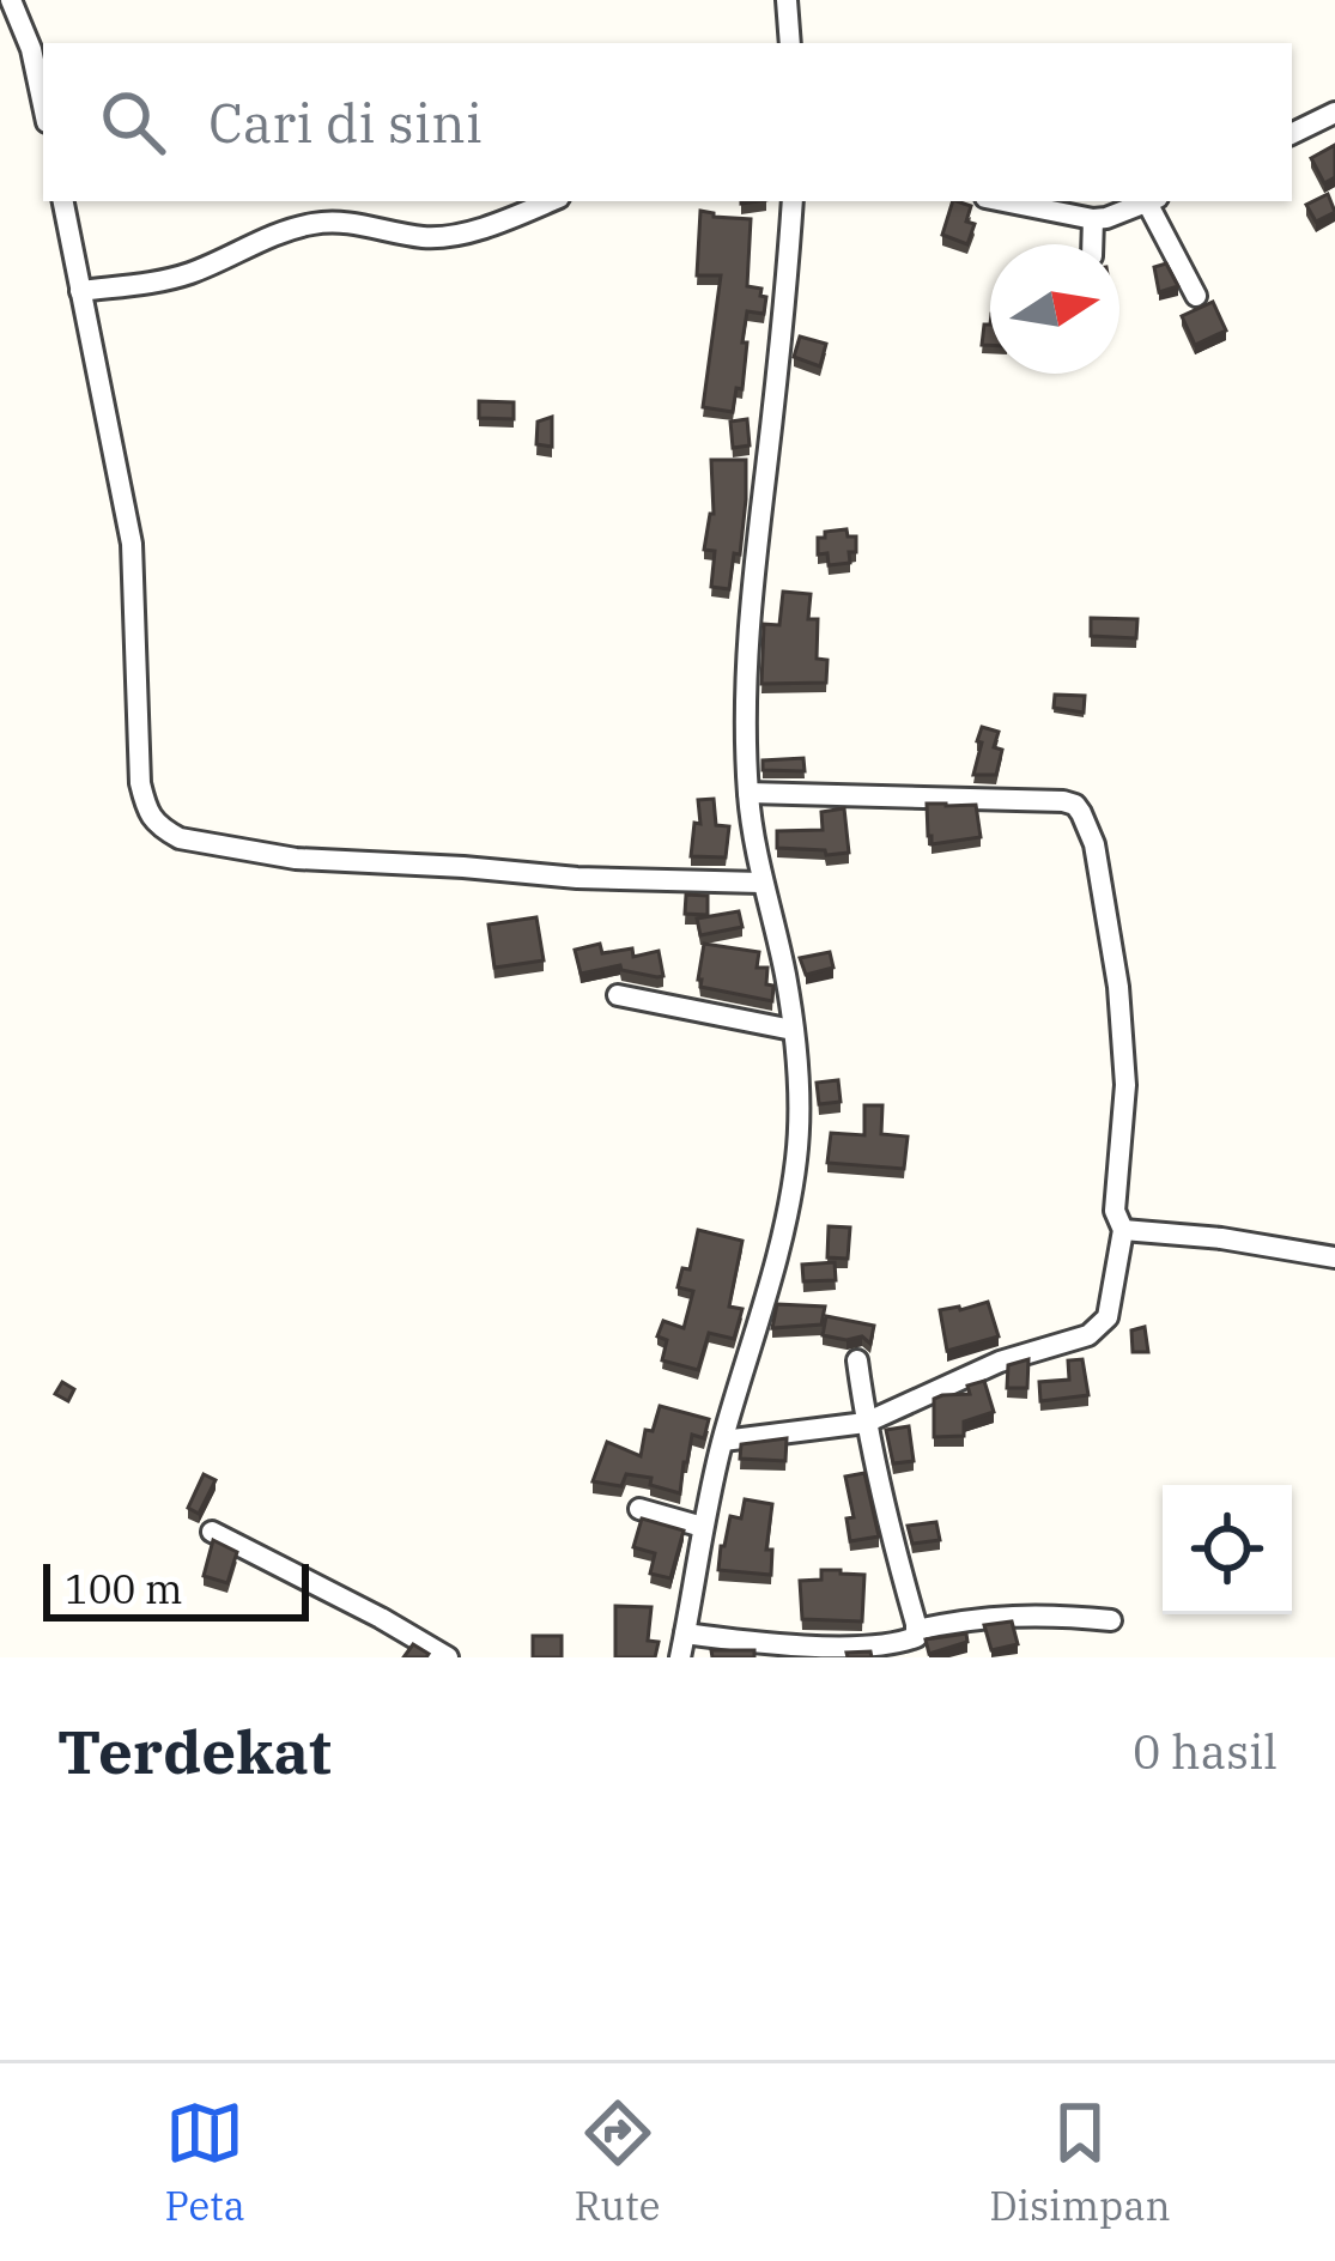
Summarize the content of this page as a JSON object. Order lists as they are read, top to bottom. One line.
{"scale_bar":"100 m","north":"right","page":{"search":"Cari di sini","scale":"100 m","heading":["Terdekat","0 hasil"],"nav":["Peta","Rute","Disimpan"]}}
